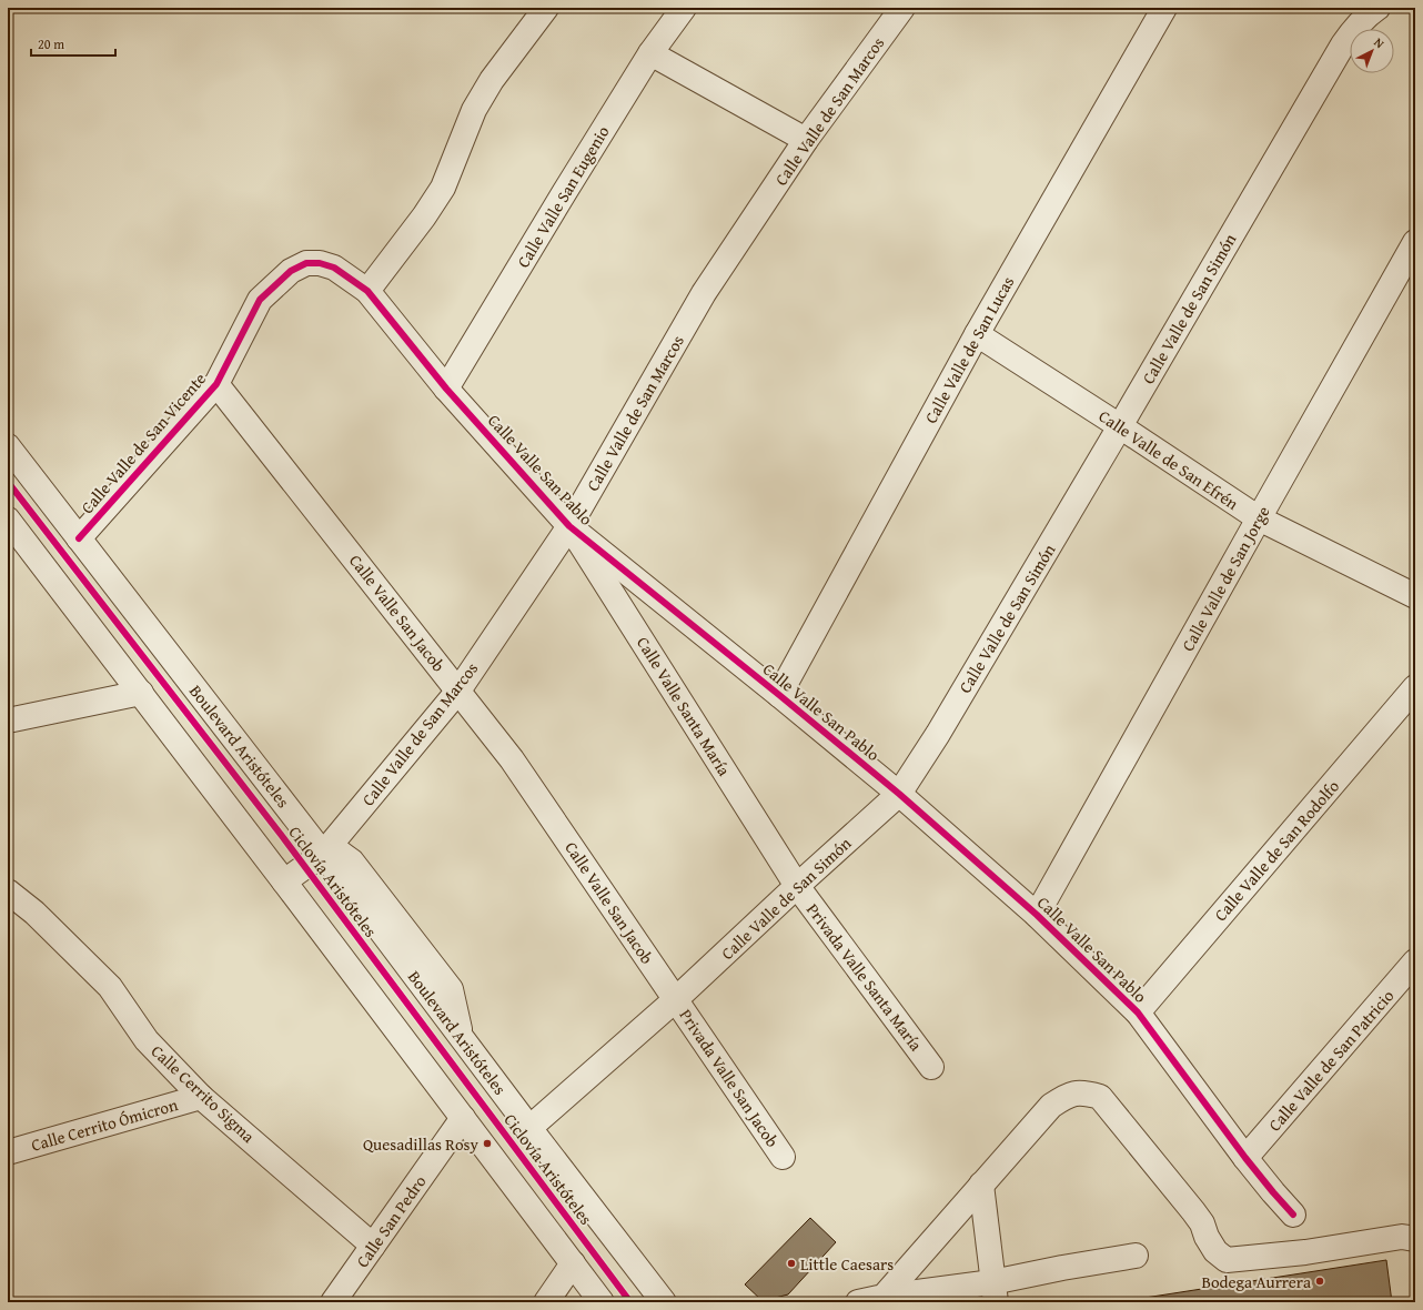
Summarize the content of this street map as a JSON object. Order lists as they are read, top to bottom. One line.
{"streets":{"street":["Calle Valle de San Marcos","Calle Valle San Eugenio","Calle Valle de San Simón","Calle Valle de San Lucas","Calle Valle de San Vicente","Calle Valle de San Efrén","Calle Valle San Pablo","Calle Valle de San Jorge","Calle Valle San Jacob","Calle Valle Santa María","Boulevard Aristóteles","Calle Valle de San Rodolfo","Privada Valle Santa María","Calle Valle de San Patricio","Privada Valle San Jacob","Calle Cerrito Sigma","Calle Cerrito Ómicron","Calle San Pedro"],"cycle path":["Ciclovía Aristóteles"]},"crossings":[["Calle Valle de San Marcos","Calle Valle San Pablo"],["Calle Valle de San Marcos","Calle Valle San Jacob"],["Calle Valle de San Marcos","Calle Valle Santa María"],["Calle Valle de San Marcos","Boulevard Aristóteles"],["Calle Valle San Eugenio","Calle Valle San Pablo"],["Calle Valle de San Simón","Calle Valle de San Efrén"],["Calle Valle de San Simón","Calle Valle San Pablo"],["Calle Valle de San Simón","Calle Valle San Jacob"],["Calle Valle de San Simón","Calle Valle Santa María"],["Calle Valle de San Simón","Boulevard Aristóteles"],["Calle Valle de San Simón","Privada Valle Santa María"],["Calle Valle de San Simón","Privada Valle San Jacob"],["Calle Valle de San Lucas","Calle Valle de San Efrén"],["Calle Valle de San Lucas","Calle Valle San Pablo"],["Calle Valle de San Vicente","Calle Valle San Pablo"],["Calle Valle de San Vicente","Calle Valle San Jacob"],["Calle Valle de San Vicente","Boulevard Aristóteles"],["Calle Valle de San Efrén","Calle Valle de San Jorge"],["Calle Valle San Pablo","Calle Valle de San Jorge"],["Calle Valle San Pablo","Calle Valle Santa María"],["Calle Valle San Pablo","Calle Valle de San Rodolfo"],["Calle Valle San Pablo","Calle Valle de San Patricio"],["Calle Valle San Jacob","Privada Valle San Jacob"],["Calle Valle Santa María","Privada Valle Santa María"],["Calle Cerrito Sigma","Calle Cerrito Ómicron"],["Calle Cerrito Sigma","Calle San Pedro"]],"places":["Quesadillas Rosy","Little Caesars","Bodega Aurrera"],"scale_bar":"20 m","north":"top right"}
